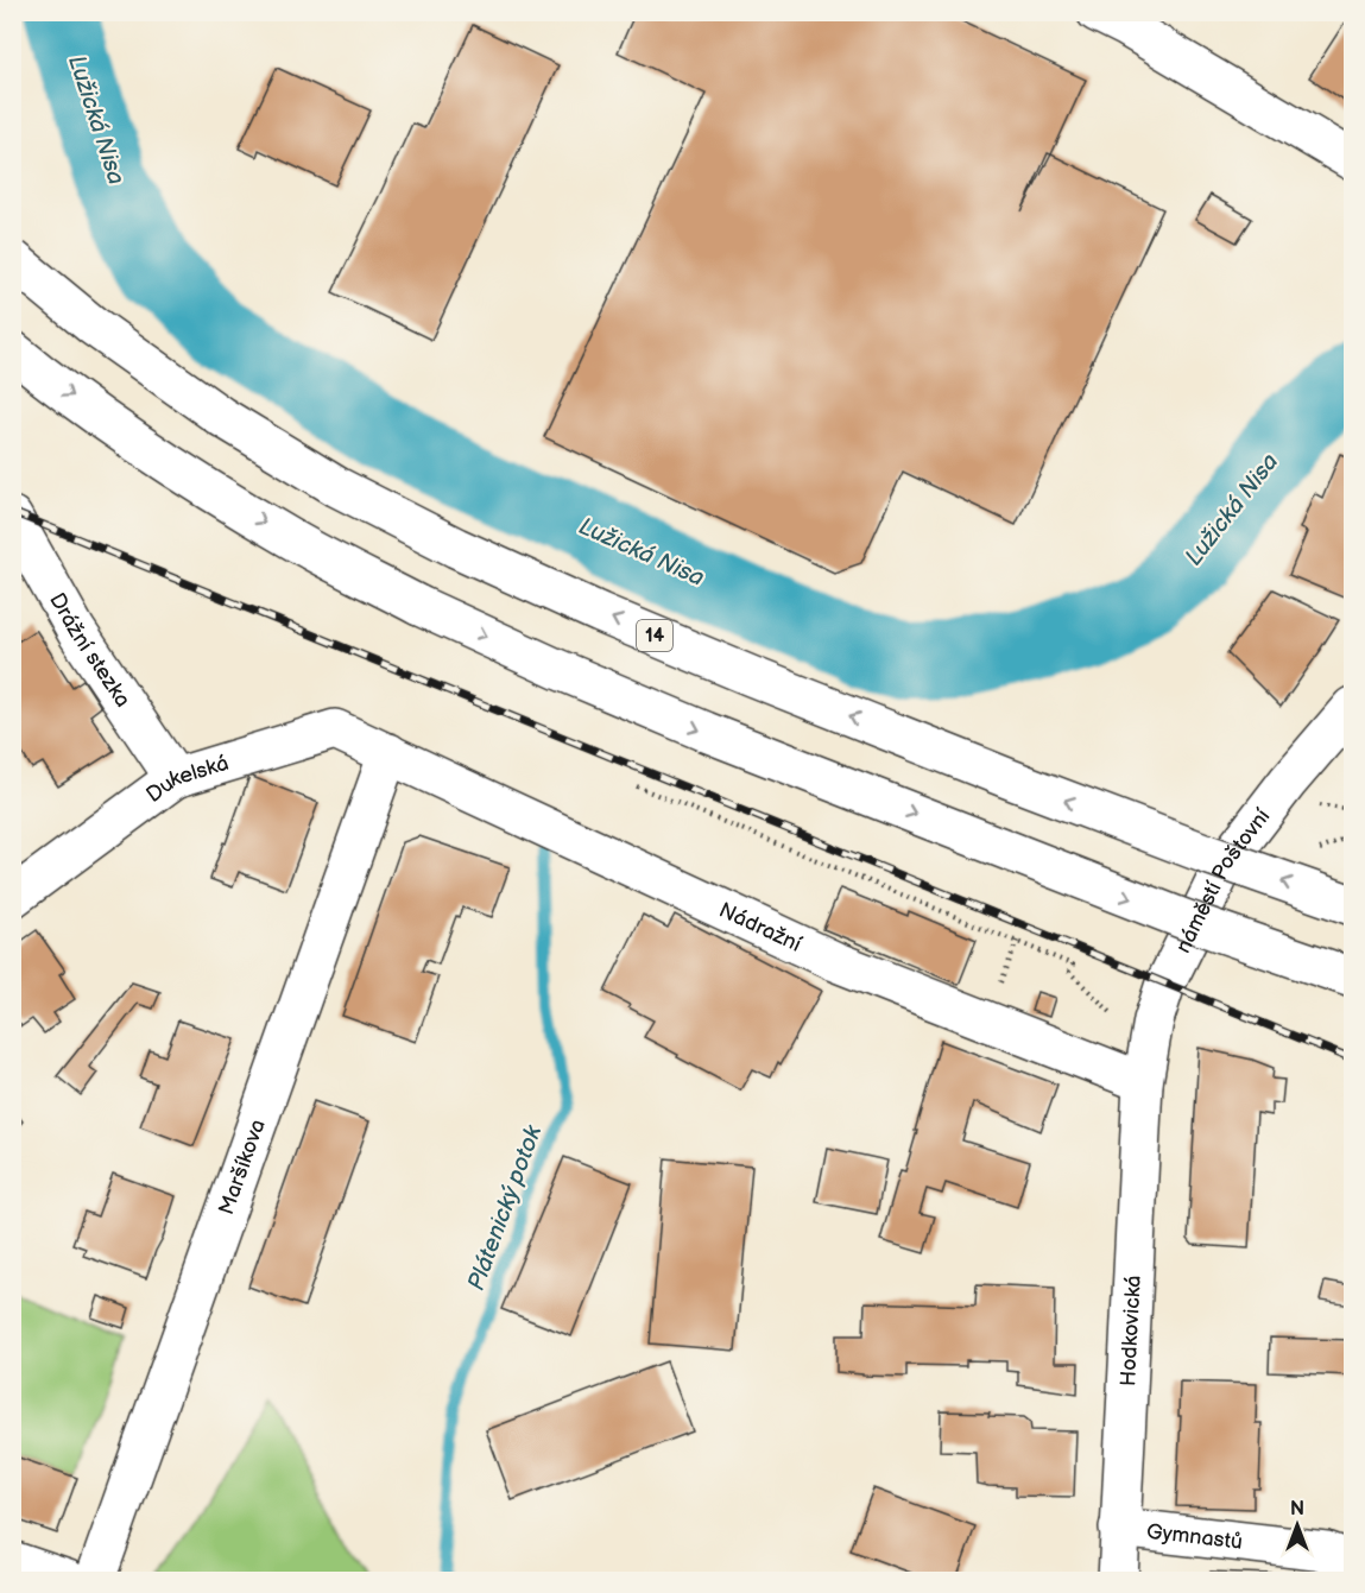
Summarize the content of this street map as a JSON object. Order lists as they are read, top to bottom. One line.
{"streets":{"main road":["14","Drážní stezka","Dukelská","náměstí Poštovní","Nádražní","Maršíkova","Hodkovická","Gymnastů"]},"crossings":[["Drážní stezka","Dukelská"],["Dukelská","Nádražní"],["Dukelská","Maršíkova"],["náměstí Poštovní","Nádražní"],["náměstí Poštovní","Hodkovická"],["Nádražní","Maršíkova"],["Nádražní","Hodkovická"],["Hodkovická","Gymnastů"]],"water":["Lužická Nisa","Plátenický potok"],"north":"top"}
